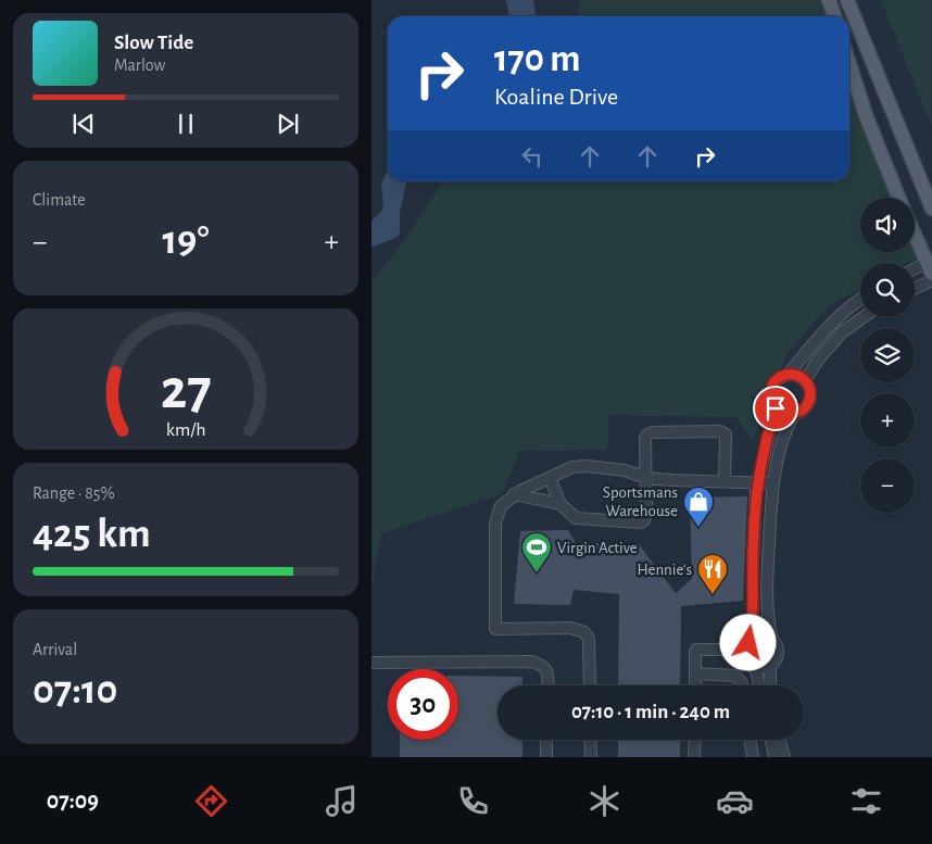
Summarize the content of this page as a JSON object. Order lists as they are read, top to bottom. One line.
{"places":{"shop":["Sportsmans Warehouse"],"sports":["Virgin Active"],"restaurant":["Hennie's"]},"page":{"turn":["170 m","Koaline Drive"],"song":["Slow Tide","Marlow"],"tile":["Climate",["Range · 85%","425 km"],["Arrival","07:10"]],"map_buttons":["+","−"],"heat":["−","19°","+"],"limit":"30","trip":"07:10 · 1 min · 240 m","tabs":"07:09","gauge":["27","km/h"]}}
